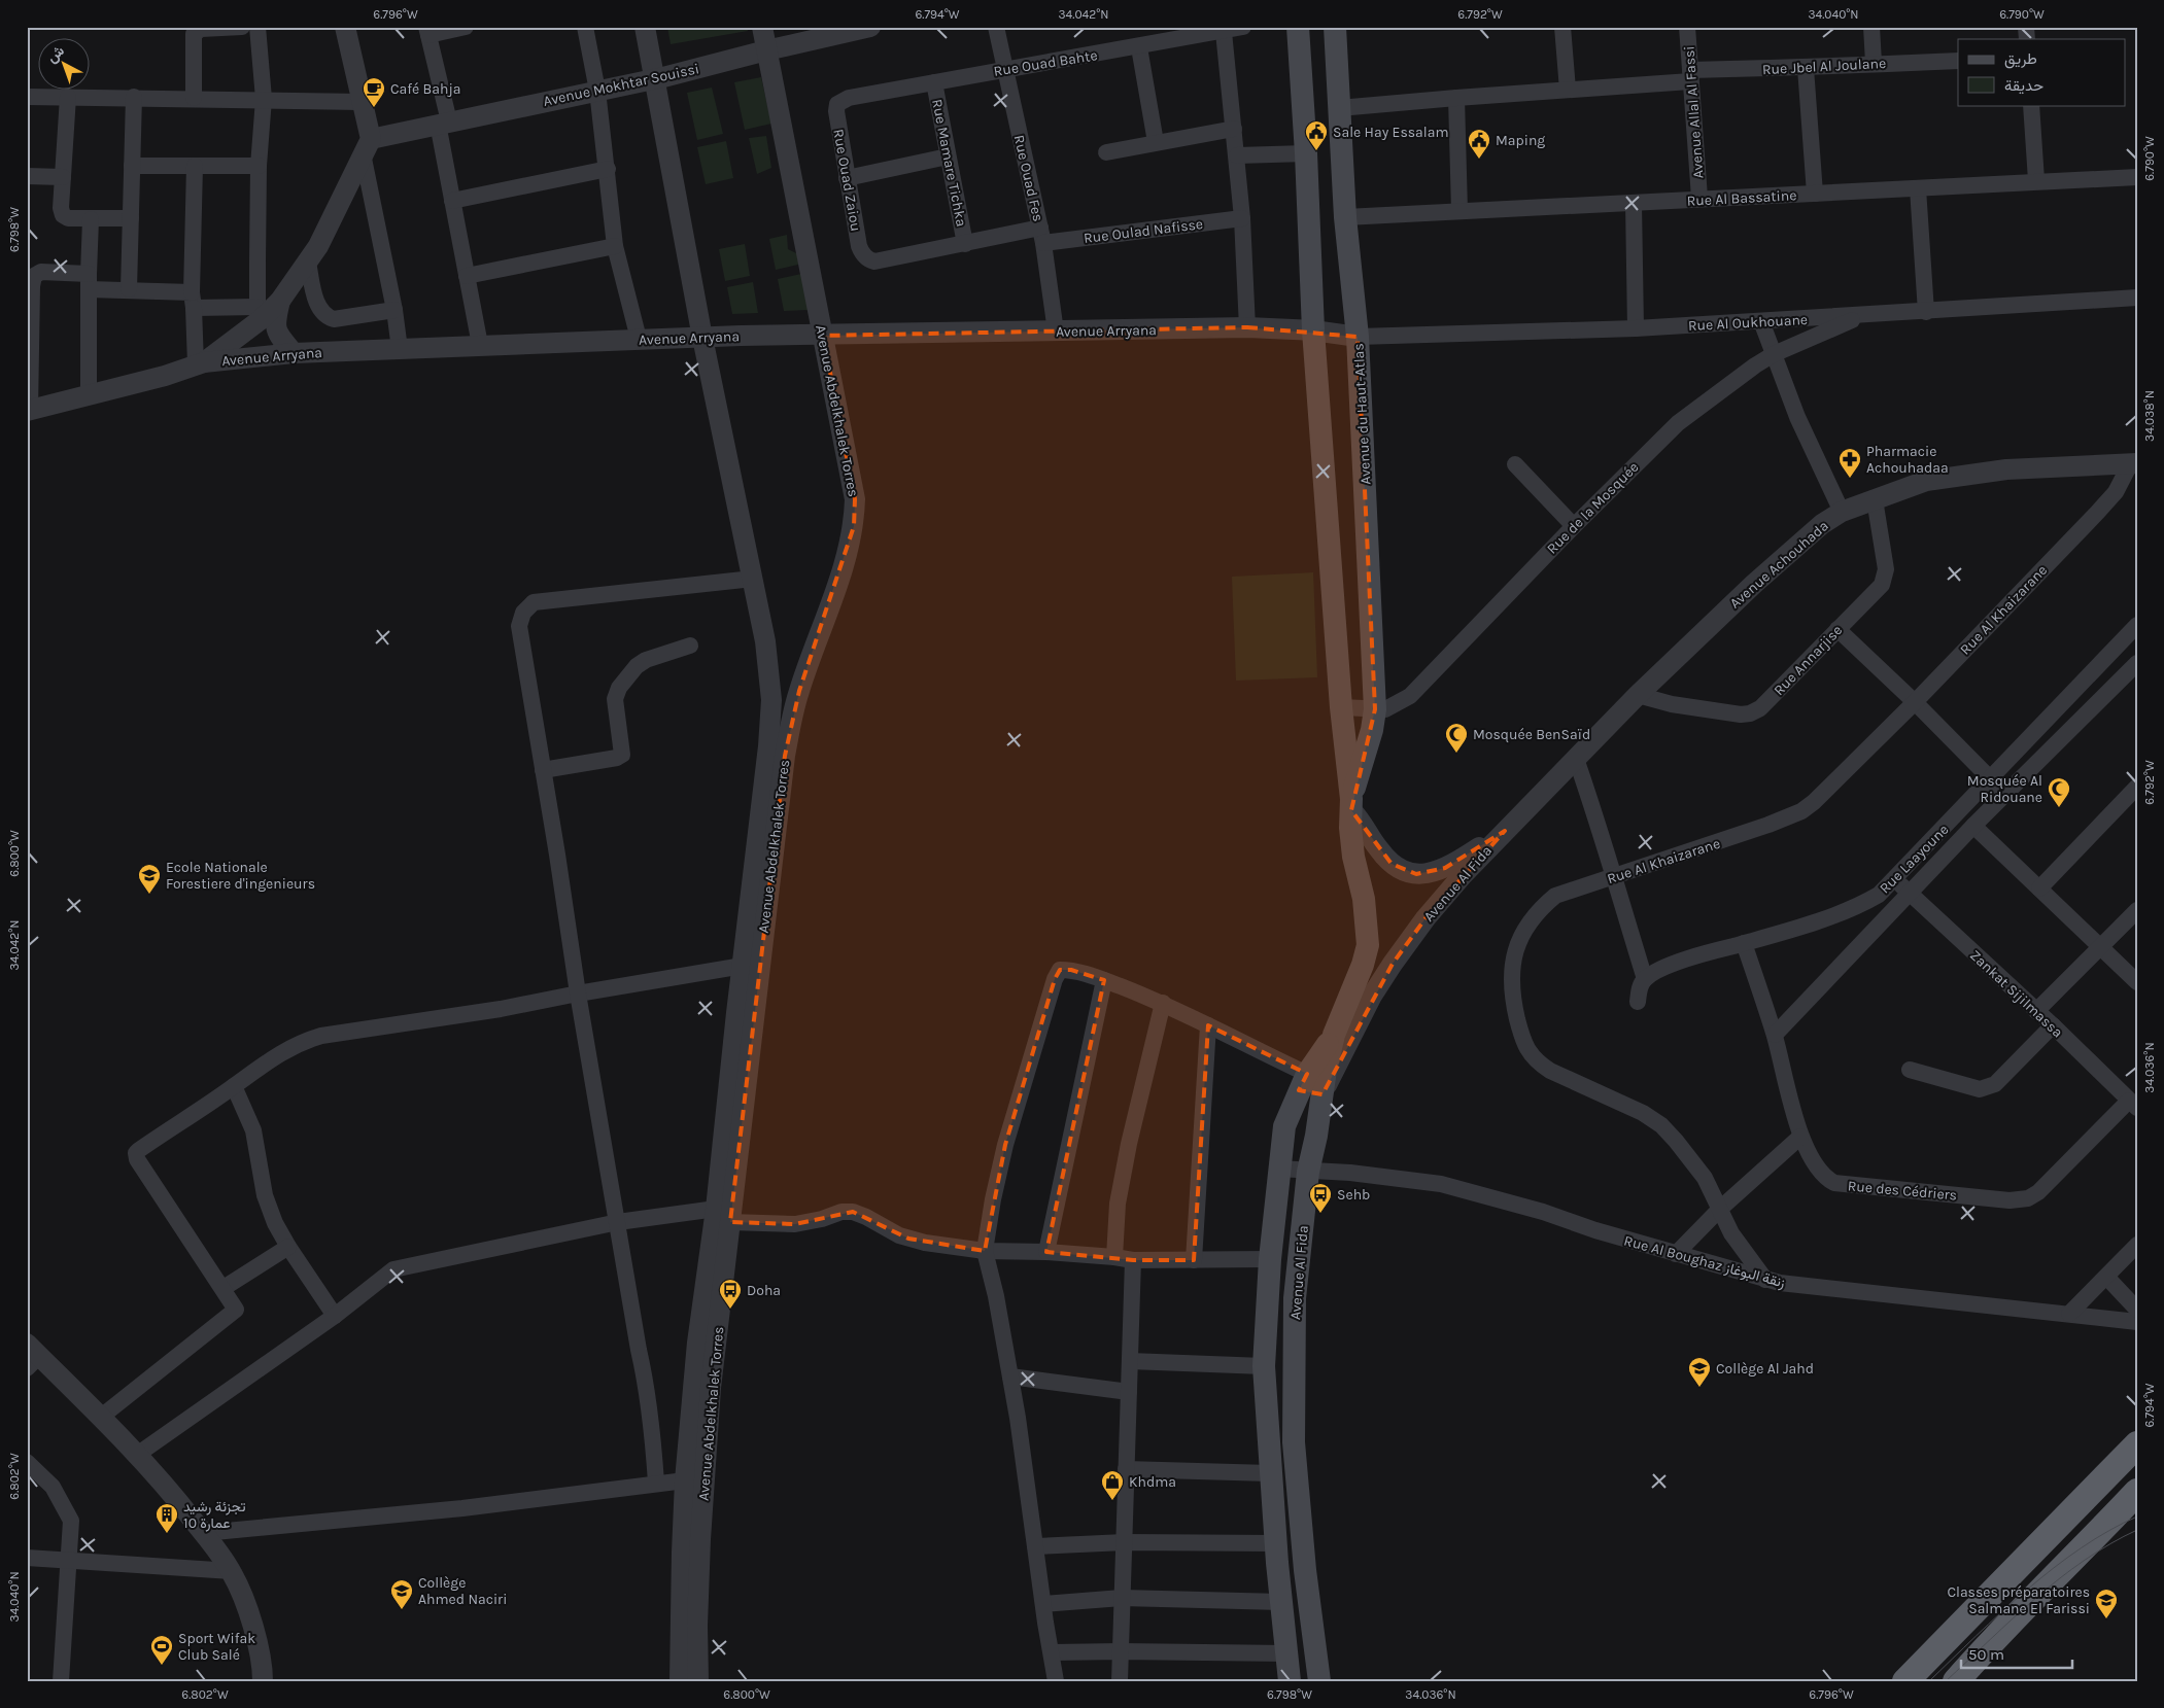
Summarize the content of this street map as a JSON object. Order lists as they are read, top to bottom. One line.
{"streets":{"main road":["Avenue du Haut-Atlas","Avenue Al Fida"],"street":["Rue Ouad Bahte","Rue Jbel Al Joulane","Avenue Mokhtar Souissi","Avenue Allal Al Fassi","Rue Mamare Tichka","Rue Ouad Fes","Rue Ouad Zaiou","Rue Al Bassatine","Rue Oulad Nafisse","Rue Al Oukhouane","Avenue Arryana","Avenue Abdelkhalek Torres","Rue de la Mosquée","Avenue Achouhada","Rue Al Khaizarane","Rue Annarjise","Rue Laayoune","Zankat Sijilmassa","Rue des Cédriers","Rue Al Boughaz زنقة البوغاز"]},"crossings":[["Rue Ouad Bahte","Rue Mamare Tichka"],["Rue Ouad Bahte","Rue Ouad Fes"],["Rue Ouad Bahte","Rue Ouad Zaiou"],["Rue Jbel Al Joulane","Avenue Allal Al Fassi"],["Rue Jbel Al Joulane","Avenue du Haut-Atlas"],["Avenue Mokhtar Souissi","Avenue Abdelkhalek Torres"],["Avenue Allal Al Fassi","Rue Al Bassatine"],["Rue Mamare Tichka","Rue Oulad Nafisse"],["Rue Ouad Fes","Rue Oulad Nafisse"],["Rue Ouad Fes","Avenue Arryana"],["Rue Ouad Zaiou","Rue Oulad Nafisse"],["Rue Al Bassatine","Avenue du Haut-Atlas"],["Rue Al Oukhouane","Avenue Arryana"],["Rue Al Oukhouane","Avenue du Haut-Atlas"],["Rue Al Oukhouane","Rue de la Mosquée"],["Avenue Arryana","Avenue Abdelkhalek Torres"],["Avenue Arryana","Avenue du Haut-Atlas"],["Avenue du Haut-Atlas","Rue de la Mosquée"],["Avenue du Haut-Atlas","Avenue Al Fida"],["Avenue Achouhada","Rue Al Khaizarane"],["Avenue Achouhada","Rue Annarjise"],["Avenue Achouhada","Avenue Al Fida"],["Rue Al Khaizarane","Rue Al Boughaz زنقة البوغاز"],["Rue Laayoune","Zankat Sijilmassa"],["Rue Laayoune","Rue des Cédriers"],["Avenue Al Fida","Rue Al Boughaz زنقة البوغاز"],["Zankat Sijilmassa","Rue des Cédriers"]],"places":{"cafe":["Café Bahja"],"public building":["Sale Hay Essalam","Maping"],"pharmacy":["Pharmacie Achouhadaa"],"mosque":["Mosquée BenSaïd","Mosquée Al Ridouane"],"school or university":["Ecole Nationale Forestiere d'ingenieurs","Collège Al Jahd","Collège Ahmed Naciri","Classes préparatoires Salmane El Farissi"],"bus stop":["Sehb","Doha"],"shop":["Khdma"],"building":["تجزئة رشيد عمارة 10"],"sports":["Sport Wifak Club Salé"]},"legend":["طريق","حديقة"],"scale_bar":"50 m","north":"top left","coordinates":["6.796°W","6.794°W","34.042°N","6.792°W","34.040°N","6.790°W","6.798°W","34.038°N","6.800°W","34.036°N","6.802°W"]}
